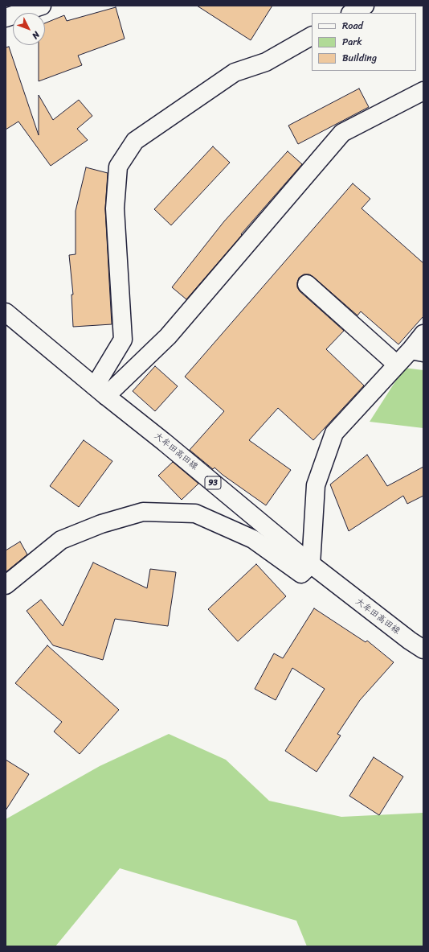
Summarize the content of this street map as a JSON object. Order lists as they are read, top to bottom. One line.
{"streets":{"street":["大牟田高田線","93"]},"legend":["Road","Park","Building"],"north":"bottom right"}
